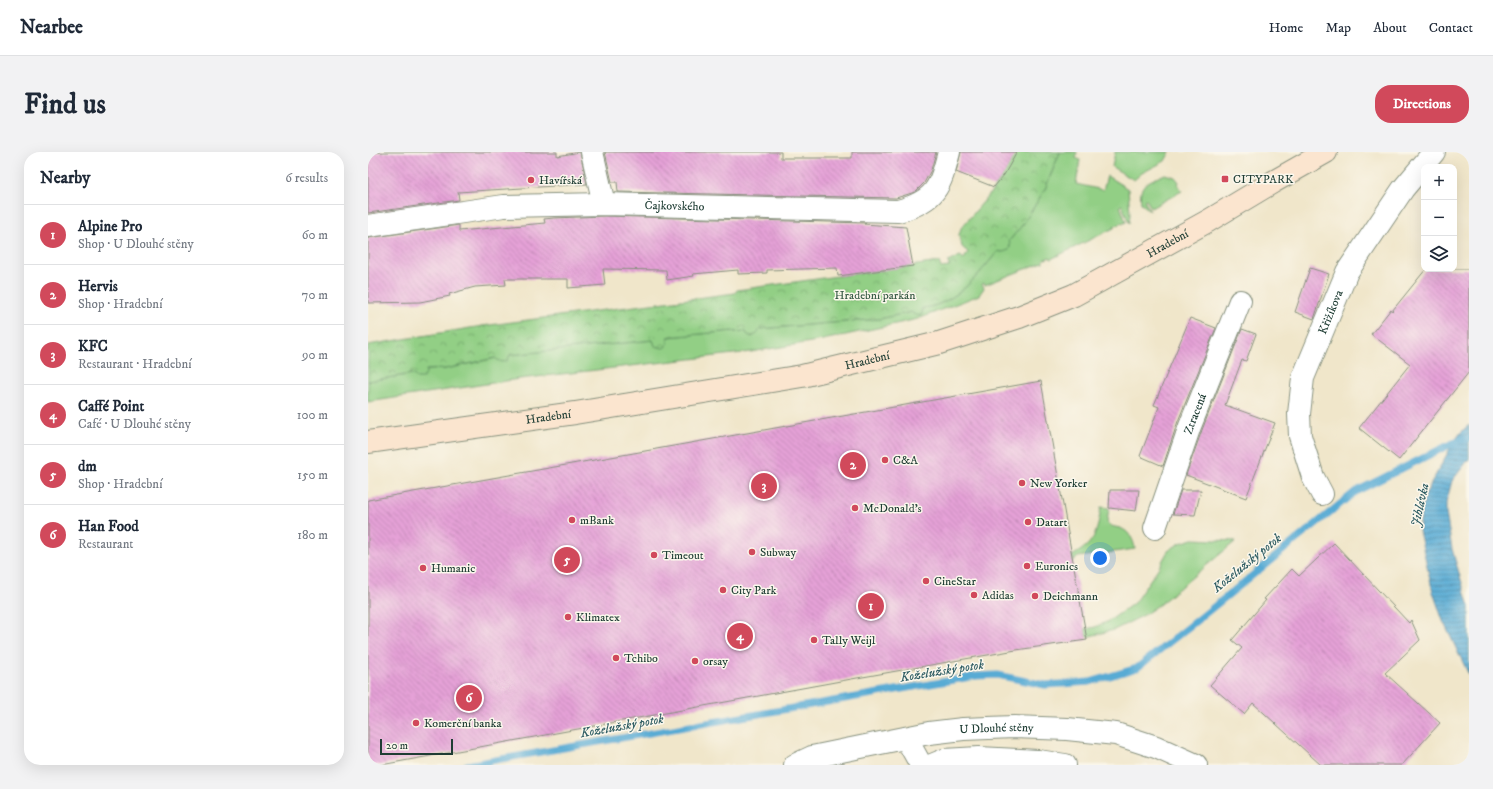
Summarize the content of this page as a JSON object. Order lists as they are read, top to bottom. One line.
{"streets":{"main road":["Hradební"],"street":["Čajkovského","Křižíkova","Ztracená","U Dlouhé stěny"]},"water":["Jihlávka","Koželužský potok"],"parks":["Hradební parkán"],"places":{"transit":["CITYPARK"],"other":["Havířská","C&A","New Yorker","McDonald's","mBank","Datart","Subway","Timeout","Euronics","Humanic","CineStar","City Park","Adidas","Deichmann","Klimatex","Tally Weijl","Tchibo","orsay","Komerční banka"]},"scale_bar":"20 m","page":{"header":"Nearbee","nav":["Home","Map","About","Contact"],"buttons":"Directions","title":"Find us","heading":["Nearby","6 results"],"map_buttons":["+","−"],"list":[{"mark":"1","name":"Alpine Pro","note":"Shop · U Dlouhé stěny","value":"60 m"},{"mark":"2","name":"Hervis","note":"Shop · Hradební","value":"70 m"},{"mark":"3","name":"KFC","note":"Restaurant · Hradební","value":"90 m"},{"mark":"4","name":"Caffé Point","note":"Café · U Dlouhé stěny","value":"100 m"},{"mark":"5","name":"dm","note":"Shop · Hradební","value":"150 m"},{"mark":"6","name":"Han Food","note":"Restaurant","value":"180 m"}],"pins":["2","3","5","1","4","6"],"scale":"20 m"}}
